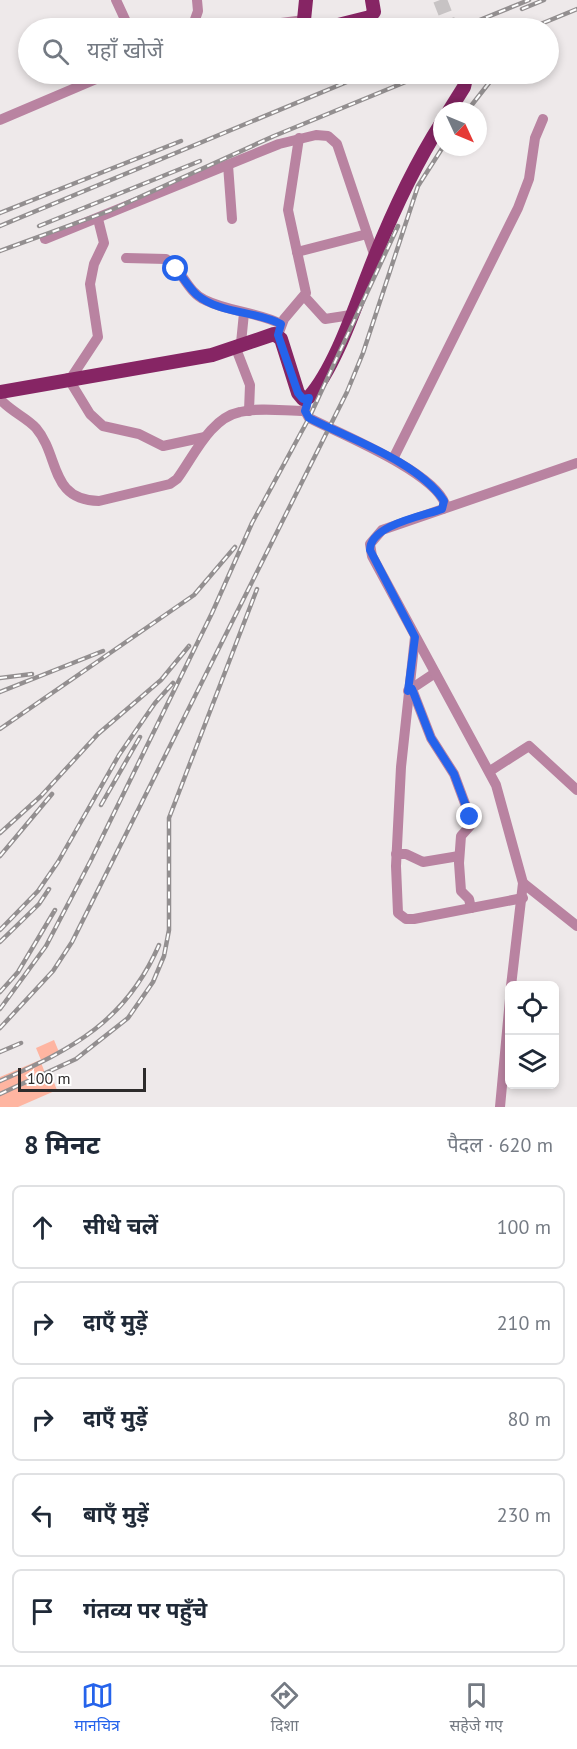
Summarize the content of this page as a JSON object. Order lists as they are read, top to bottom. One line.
{"scale_bar":"100 m","north":"bottom right","page":{"search":"यहाँ खोजें","scale":"100 m","heading":["8 मिनट","पैदल · 620 m"],"list":[["सीधे चलें","100 m"],["दाएँ मुड़ें","210 m"],["दाएँ मुड़ें","80 m"],["बाएँ मुड़ें","230 m"],"गंतव्य पर पहुँचे"],"nav":["मानचित्र","दिशा","सहेजे गए"]}}
